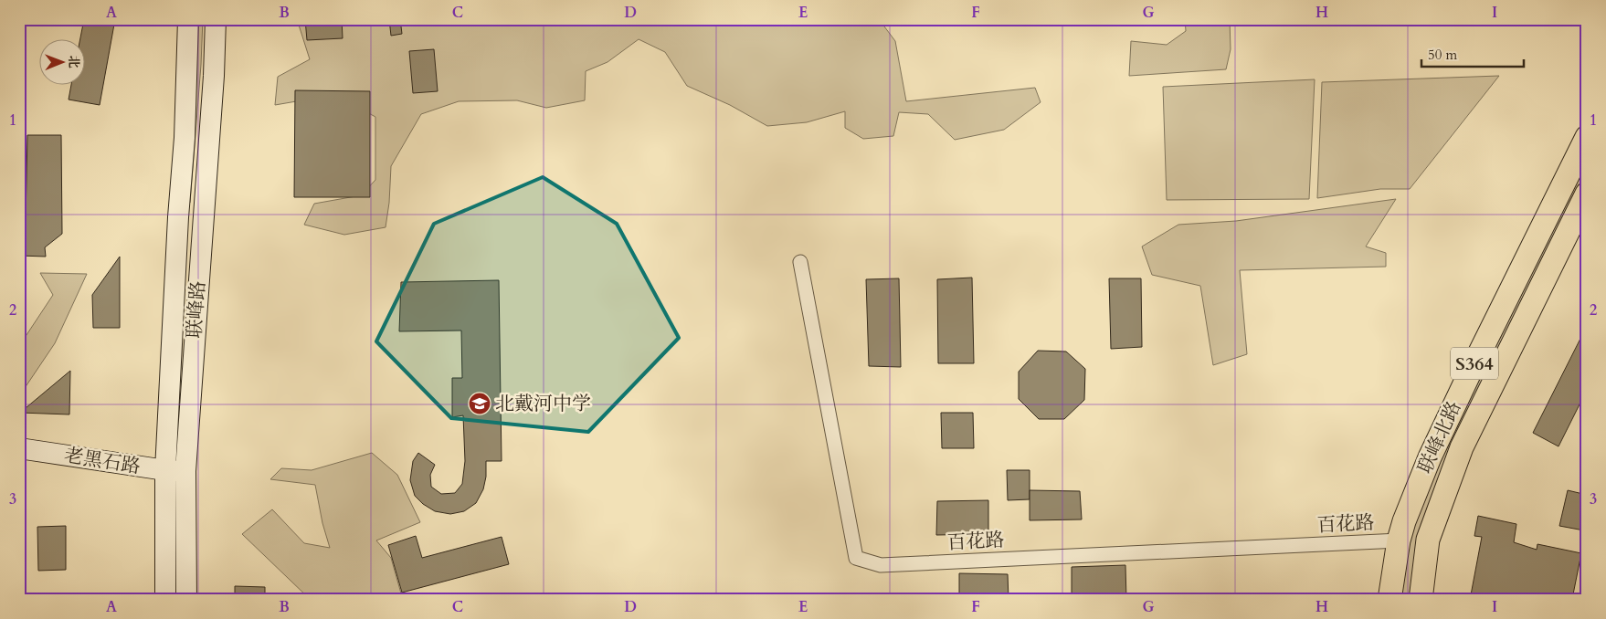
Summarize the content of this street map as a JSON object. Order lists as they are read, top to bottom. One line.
{"streets":{"main road":["联峰路","S364","联峰北路","老黑石路"],"street":["百花路"]},"crossings":[["联峰路","老黑石路"],["联峰北路","百花路"]],"places":{"school or university":["北戴河中学"]},"scale_bar":"50 m","north":"right","grid":{"columns":["A","B","C","D","E","F","G","H","I"],"rows":["1","2","3"]}}
